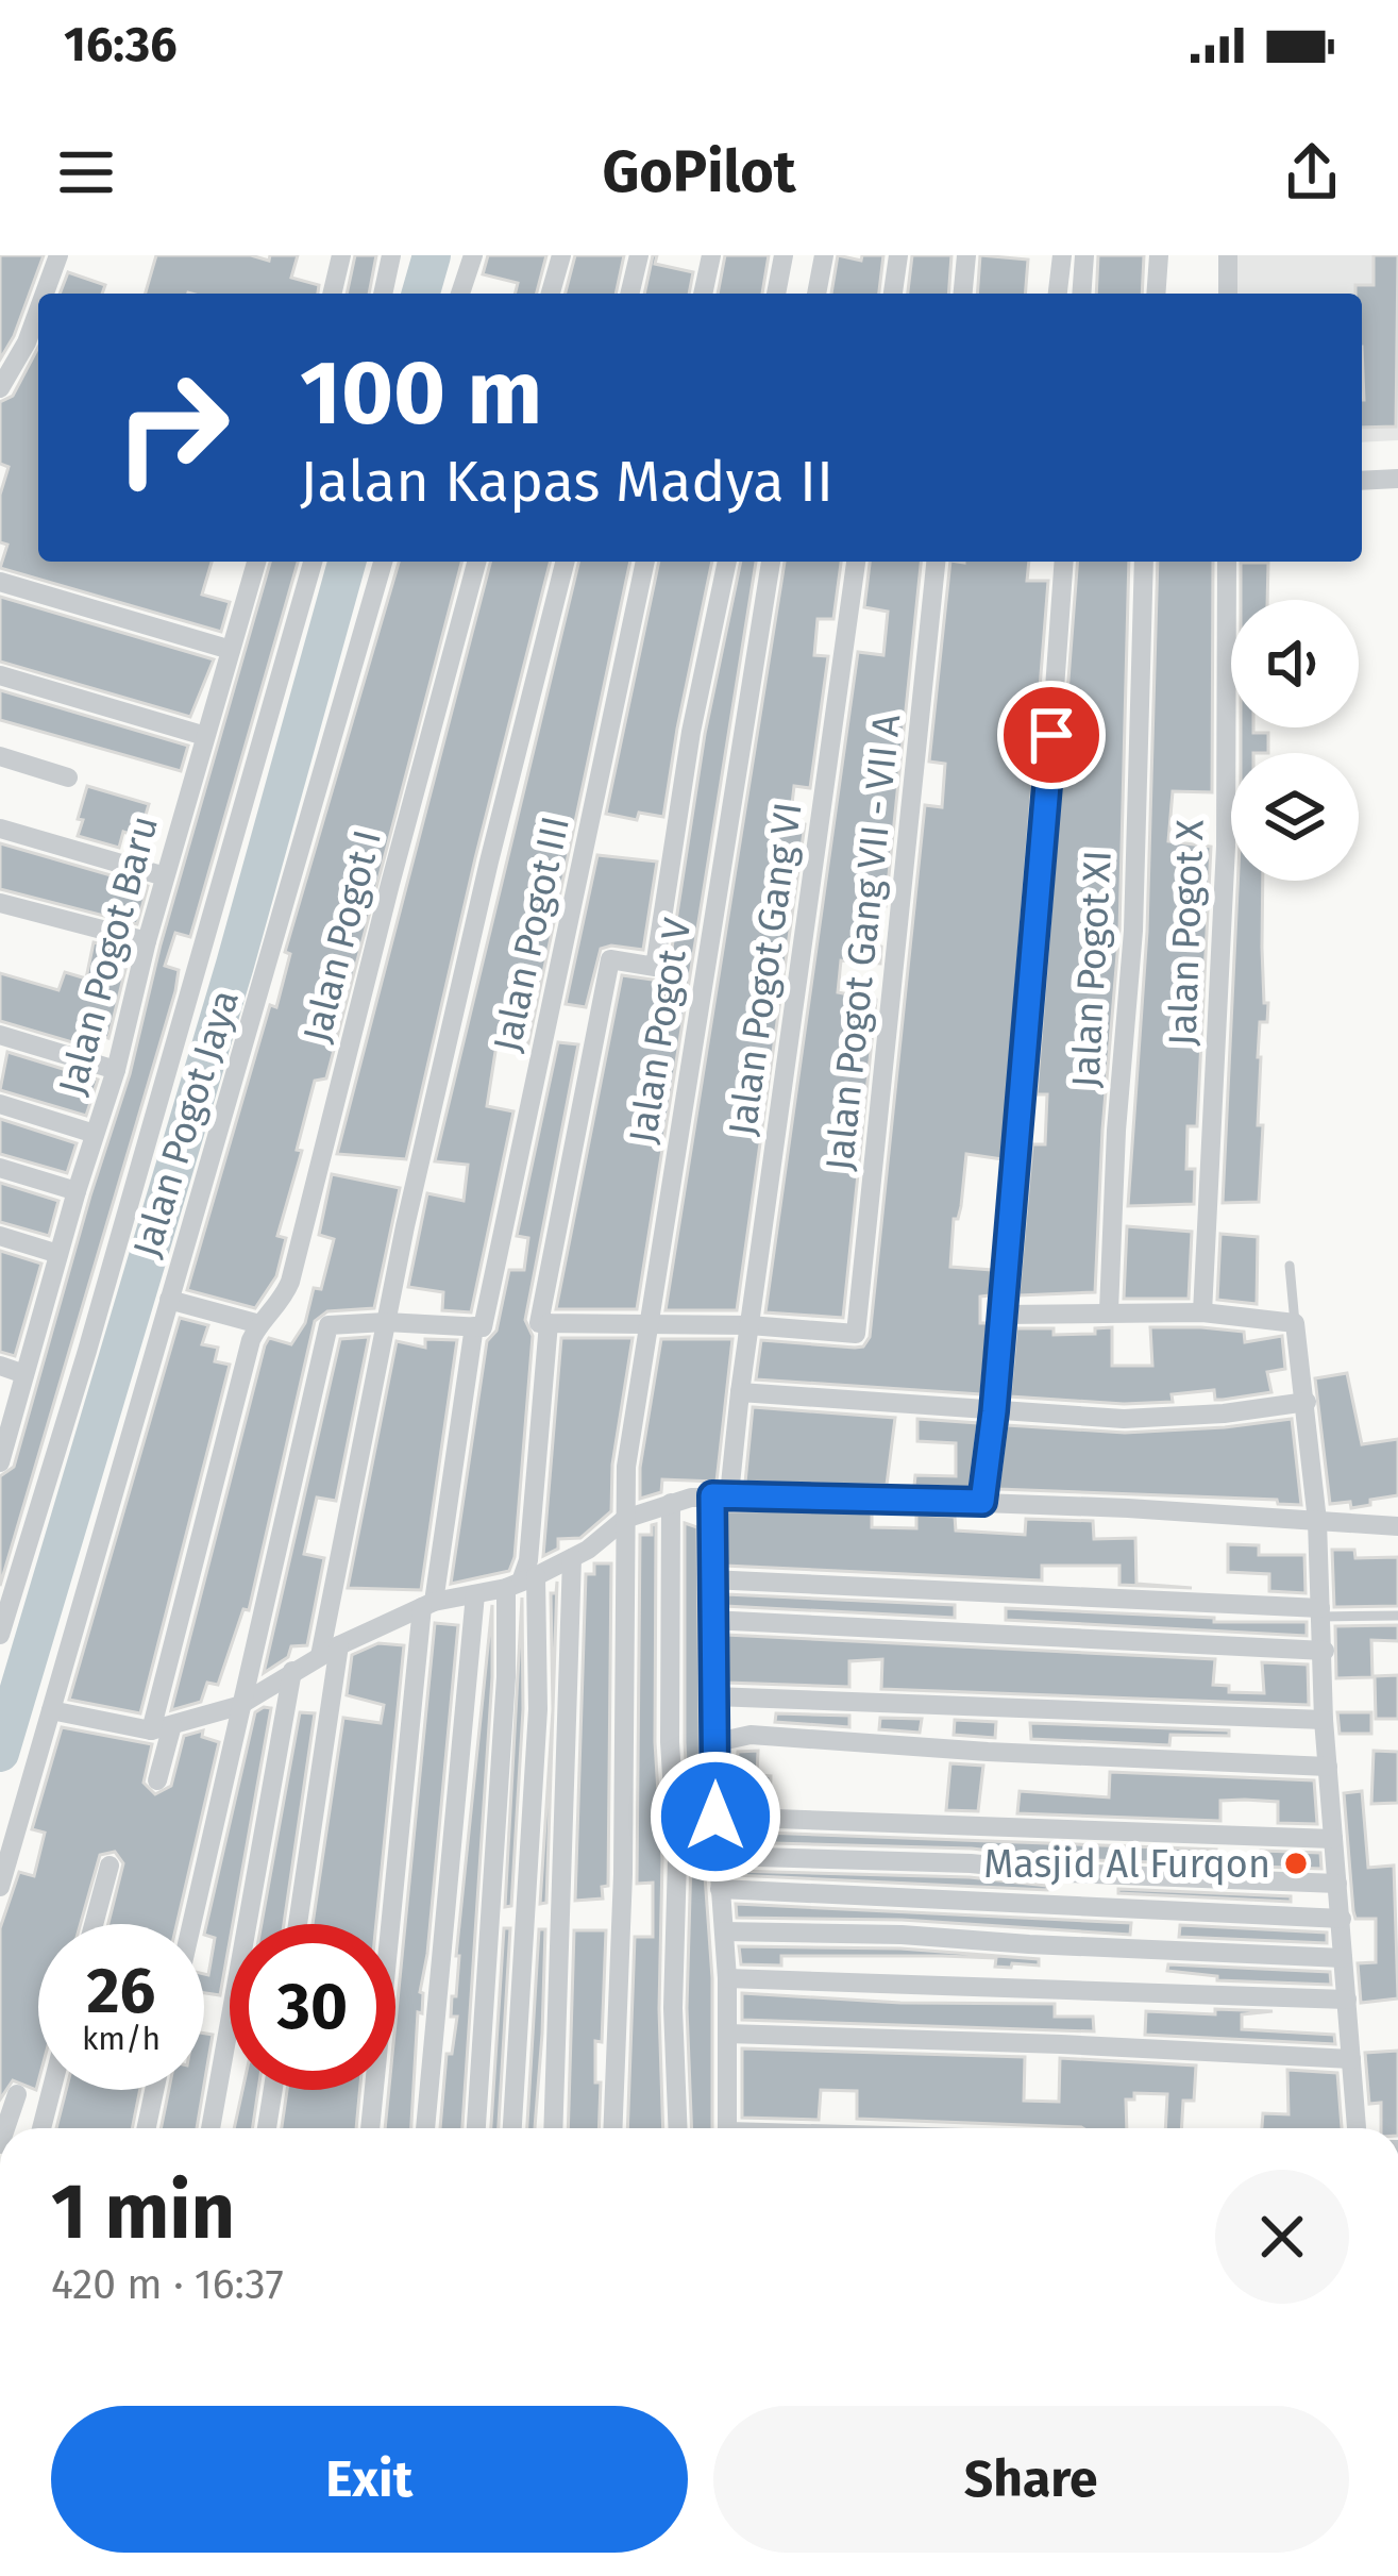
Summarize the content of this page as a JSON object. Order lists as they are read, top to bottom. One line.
{"streets":{"street":["Jalan Pogot X","Jalan Pogot III","Jalan Pogot I","Jalan Pogot Gang VII - VII A","Jalan Pogot Baru","Jalan Pogot Gang VI","Jalan Pogot XI","Jalan Pogot V","Jalan Pogot Jaya"]},"crossings":[["Jalan Pogot Gang VII - VII A","Jalan Pogot Gang VI"]],"places":["Masjid Al Furqon"],"page":{"status":"16:36","header":"GoPilot","turn":["100 m","Jalan Kapas Madya II"],"speed":"26 km/h","limit":"30","heading":["1 min","420 m · 16:37"],"buttons":["Exit","Share"]}}
